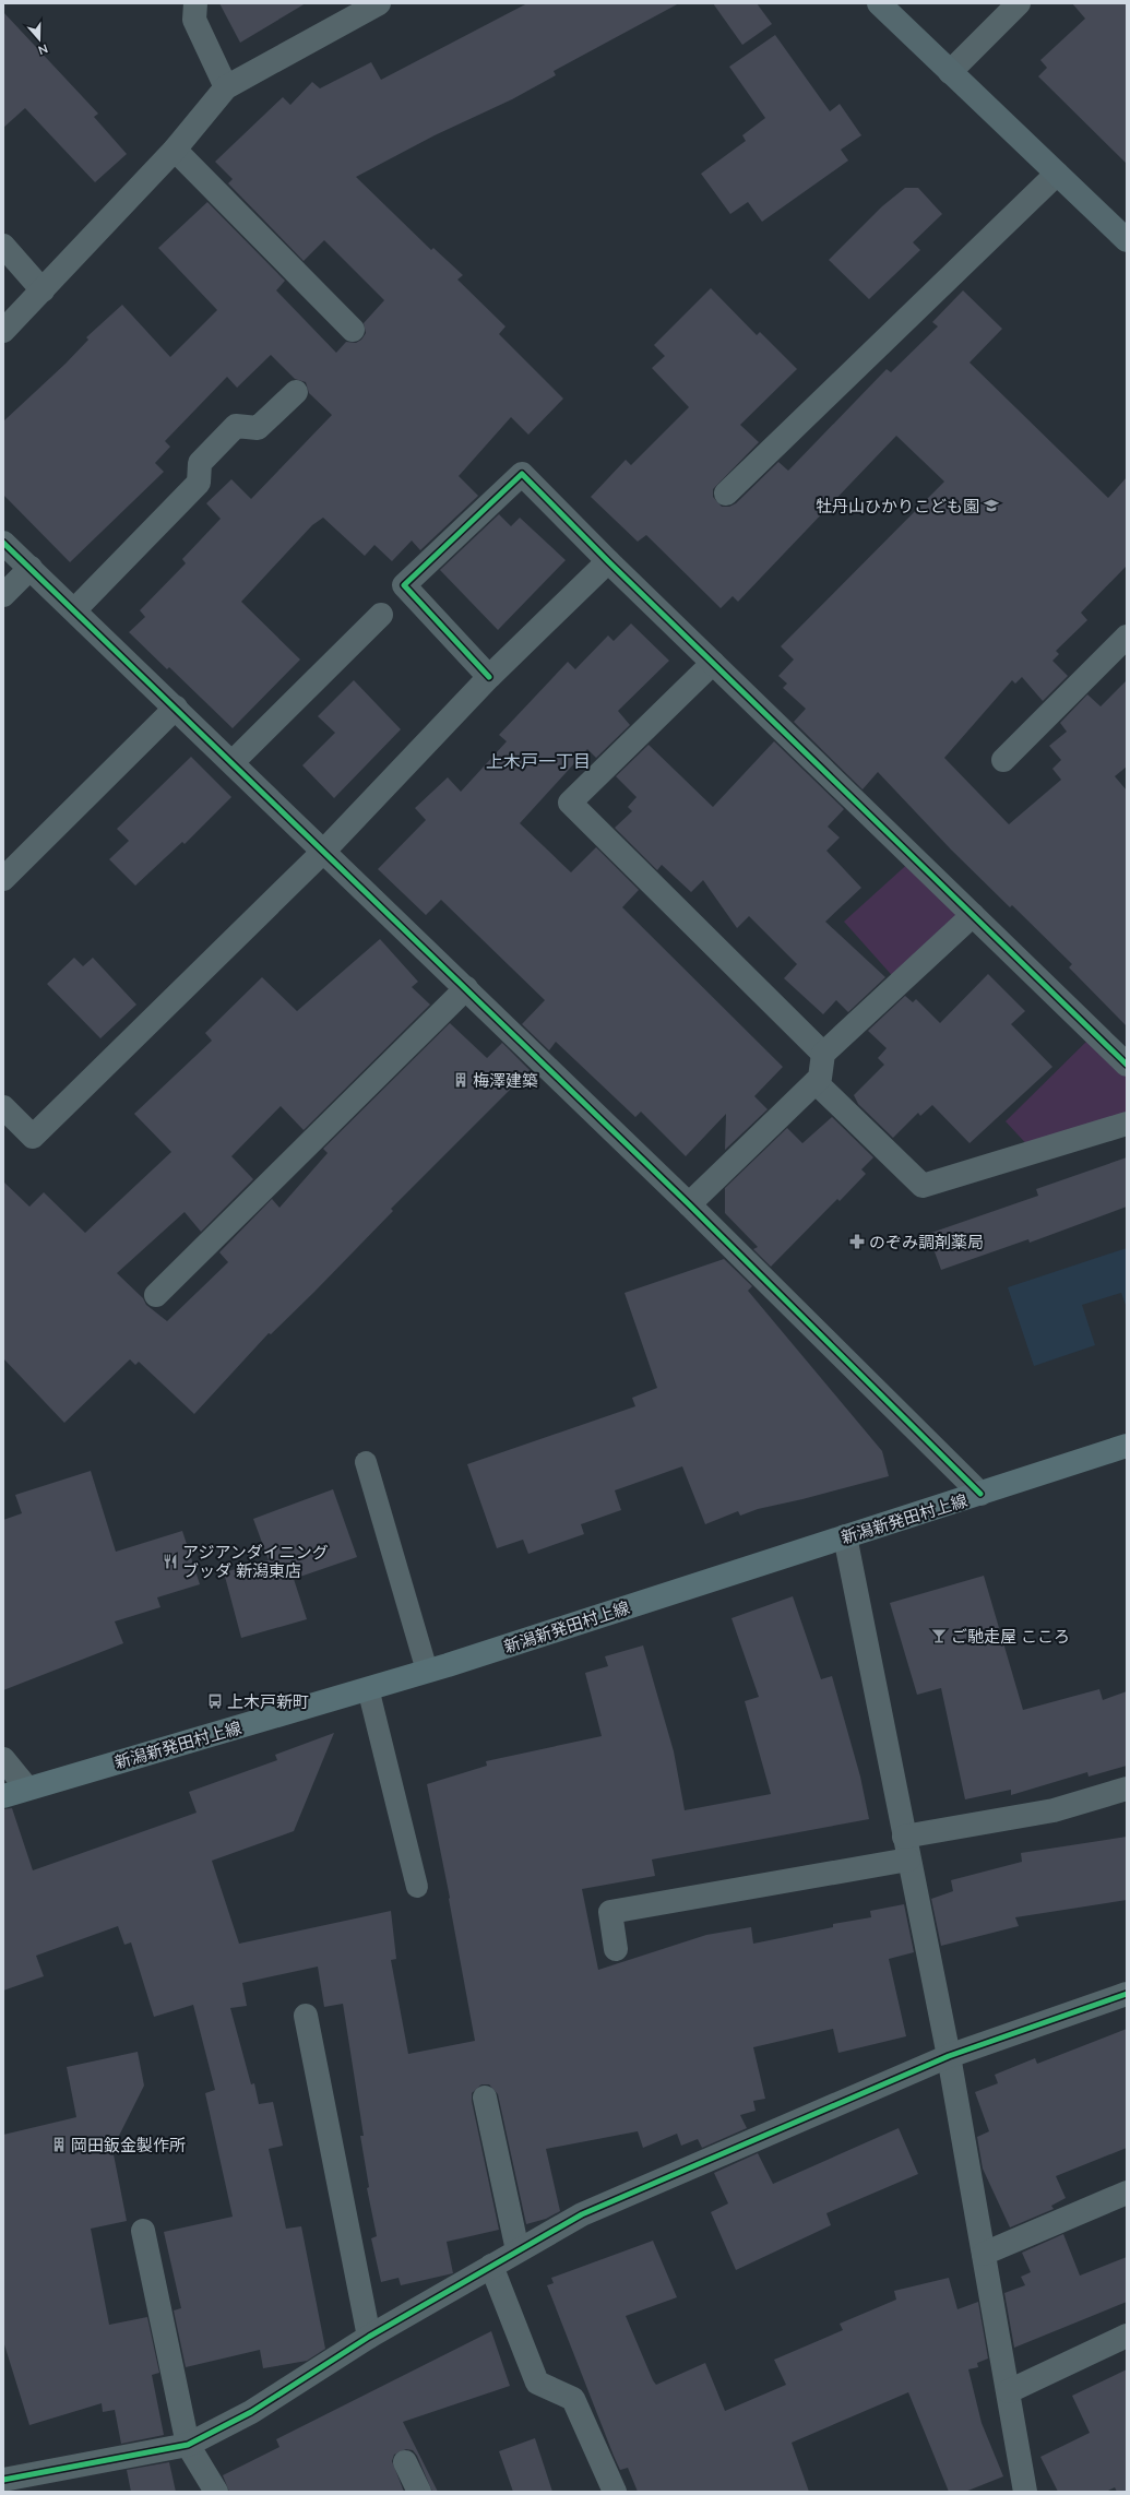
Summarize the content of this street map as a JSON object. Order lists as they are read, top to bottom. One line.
{"streets":{"main road":["新潟新発田村上線"]},"districts":["上木戸一丁目"],"places":{"school or university":["牡丹山ひかりこども園"],"building":["梅澤建築","岡田鈑金製作所"],"pharmacy":["のぞみ調剤薬局"],"restaurant":["アジアンダイニング ブッダ 新潟東店"],"bar":["ご馳走屋 こころ"],"bus stop":["上木戸新町"]},"north":"bottom"}
